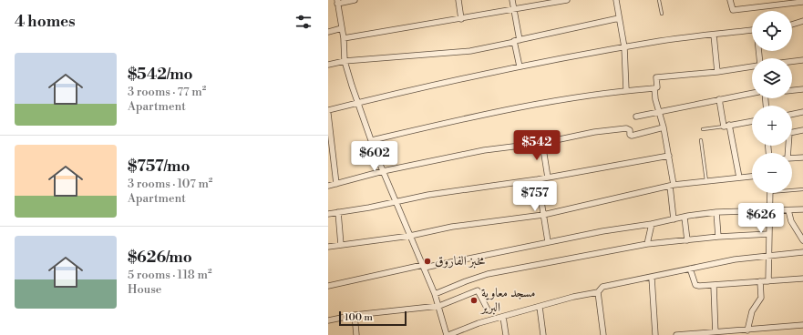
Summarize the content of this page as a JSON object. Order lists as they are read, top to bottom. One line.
{"places":["مخبز الفاروق","مسجد معاوية البرير"],"scale_bar":"100 m","page":{"heading":"4 homes","map_buttons":["+","−"],"list":[{"name":"$542/mo","note":"3 rooms · 77 m² · Apartment"},{"name":"$757/mo","note":"3 rooms · 107 m² · Apartment"},{"name":"$626/mo","note":"5 rooms · 118 m² · House"}],"price":["$542","$602","$757","$626"],"scale":"100 m"}}
